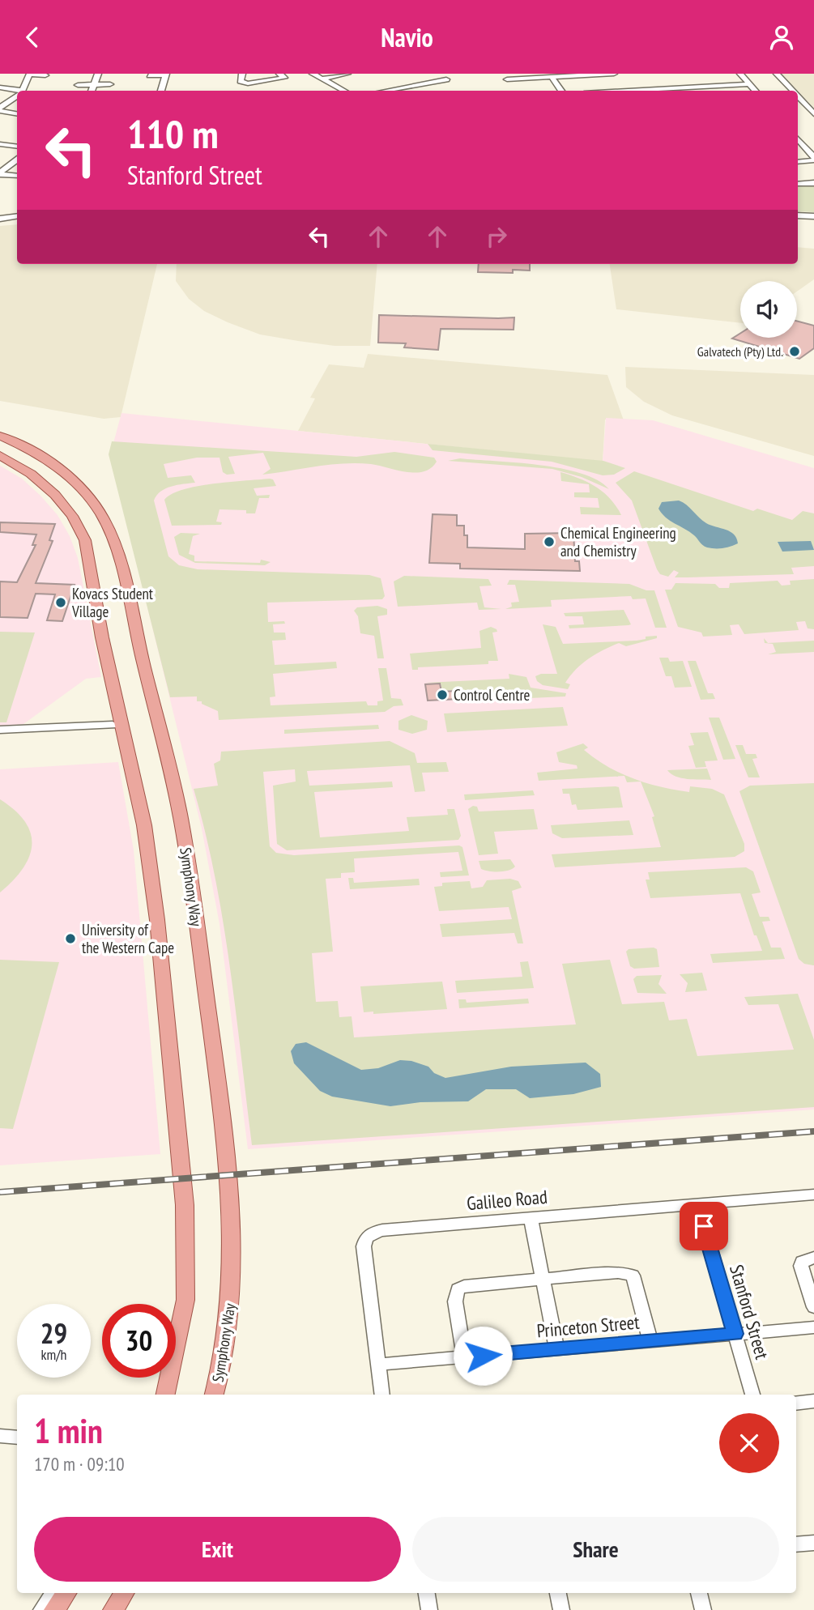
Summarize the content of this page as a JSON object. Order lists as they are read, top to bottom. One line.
{"streets":{"main road":["Symphony Way"],"street":["Galileo Road","Stanford Street","Princeton Street"]},"crossings":[["Galileo Road","Stanford Street"],["Galileo Road","Princeton Street"],["Stanford Street","Princeton Street"]],"places":["Galvatech (Pty) Ltd.","Chemical Engineering and Chemistry","Kovacs Student Village","Control Centre","University of the Western Cape"],"page":{"header":"Navio","turn":["110 m","Stanford Street"],"speed":"29 km/h","limit":"30","heading":["1 min","170 m · 09:10"],"buttons":["Exit","Share"]}}
